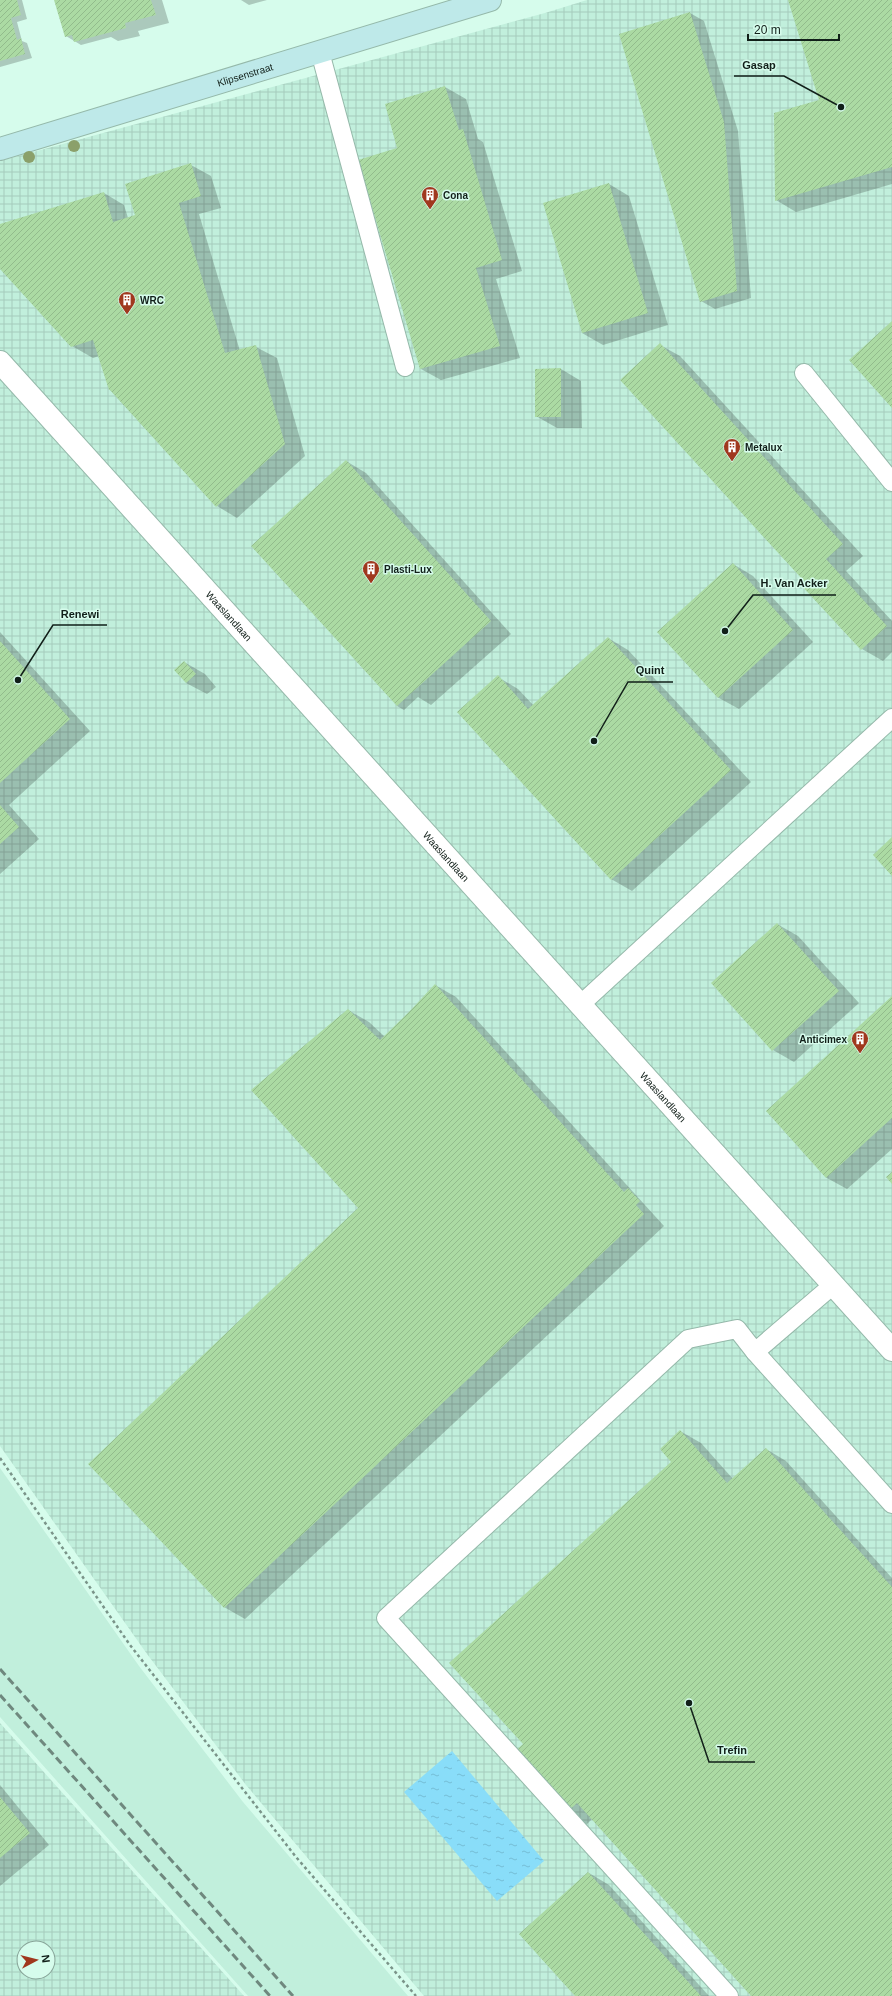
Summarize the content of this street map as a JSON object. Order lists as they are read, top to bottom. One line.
{"streets":{"street":["Klipsenstraat","Waaslandlaan"]},"places":{"other":["Gasap","H. Van Acker","Renewi","Quint","Trefin"],"building":["Cona","WRC","Metalux","Plasti-Lux","Anticimex"]},"scale_bar":"20 m","north":"right"}
